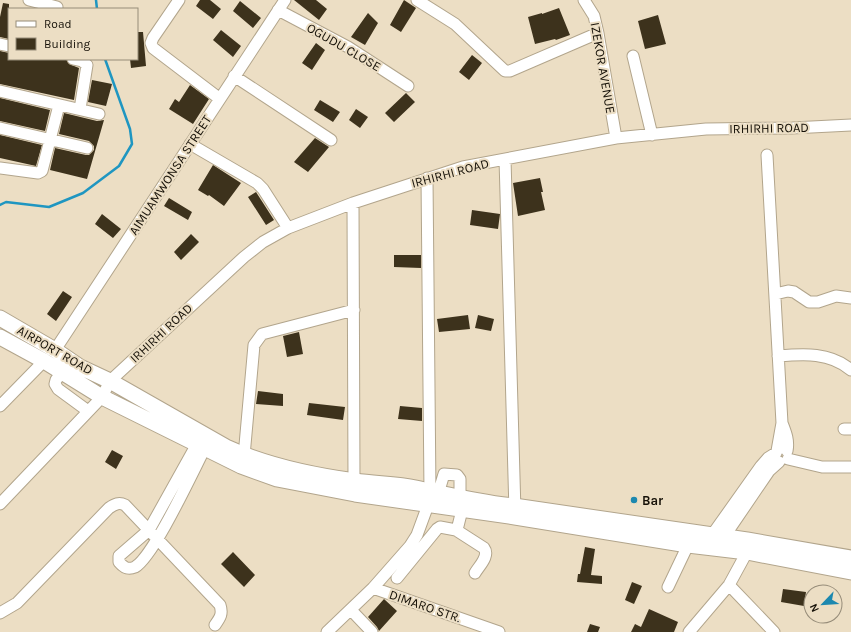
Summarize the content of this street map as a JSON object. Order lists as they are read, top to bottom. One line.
{"streets":{"main road":["AIRPORT ROAD"],"street":["OGUDU CLOSE","IZEKOR AVENUE","IRHIRHI ROAD","AIMUAMWONSA STREET","DIMARO STR."]},"crossings":[["OGUDU CLOSE","AIMUAMWONSA STREET"],["IZEKOR AVENUE","IRHIRHI ROAD"],["IRHIRHI ROAD","AIRPORT ROAD"],["AIMUAMWONSA STREET","AIRPORT ROAD"]],"places":["Bar"],"legend":["Road","Building"],"north":"bottom left"}
